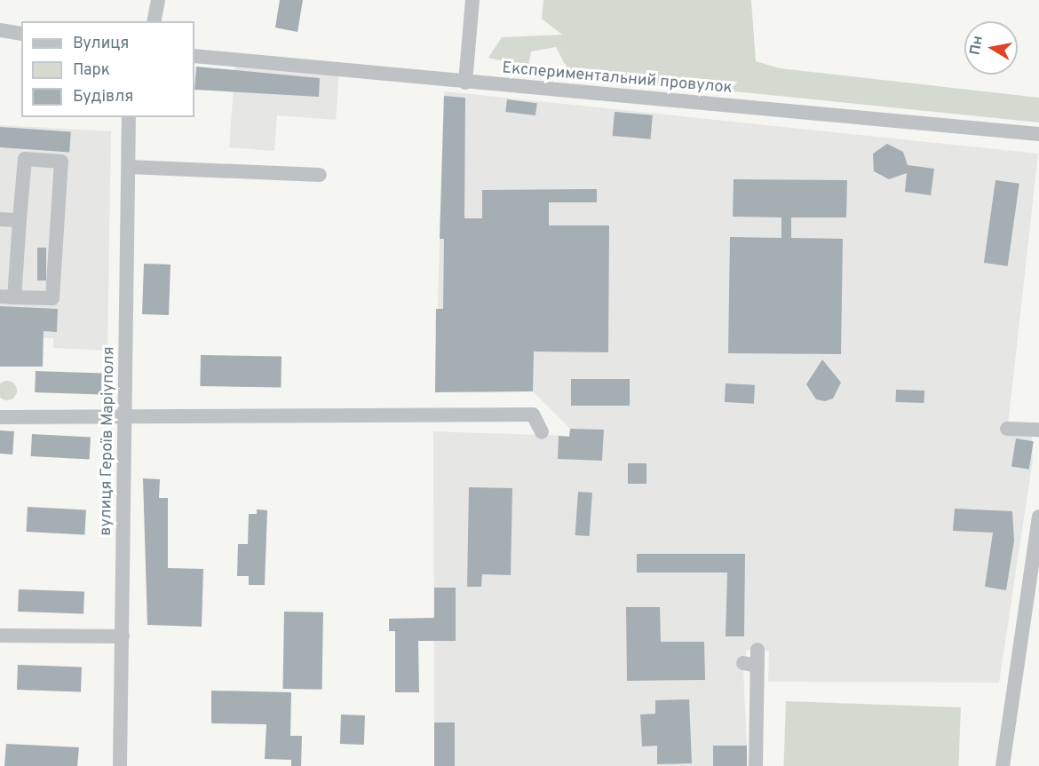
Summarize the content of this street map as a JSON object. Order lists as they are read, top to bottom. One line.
{"streets":{"street":["Експериментальний провулок","вулиця Героїв Маріуполя"]},"legend":["Вулиця","Парк","Будівля"],"north":"left"}
